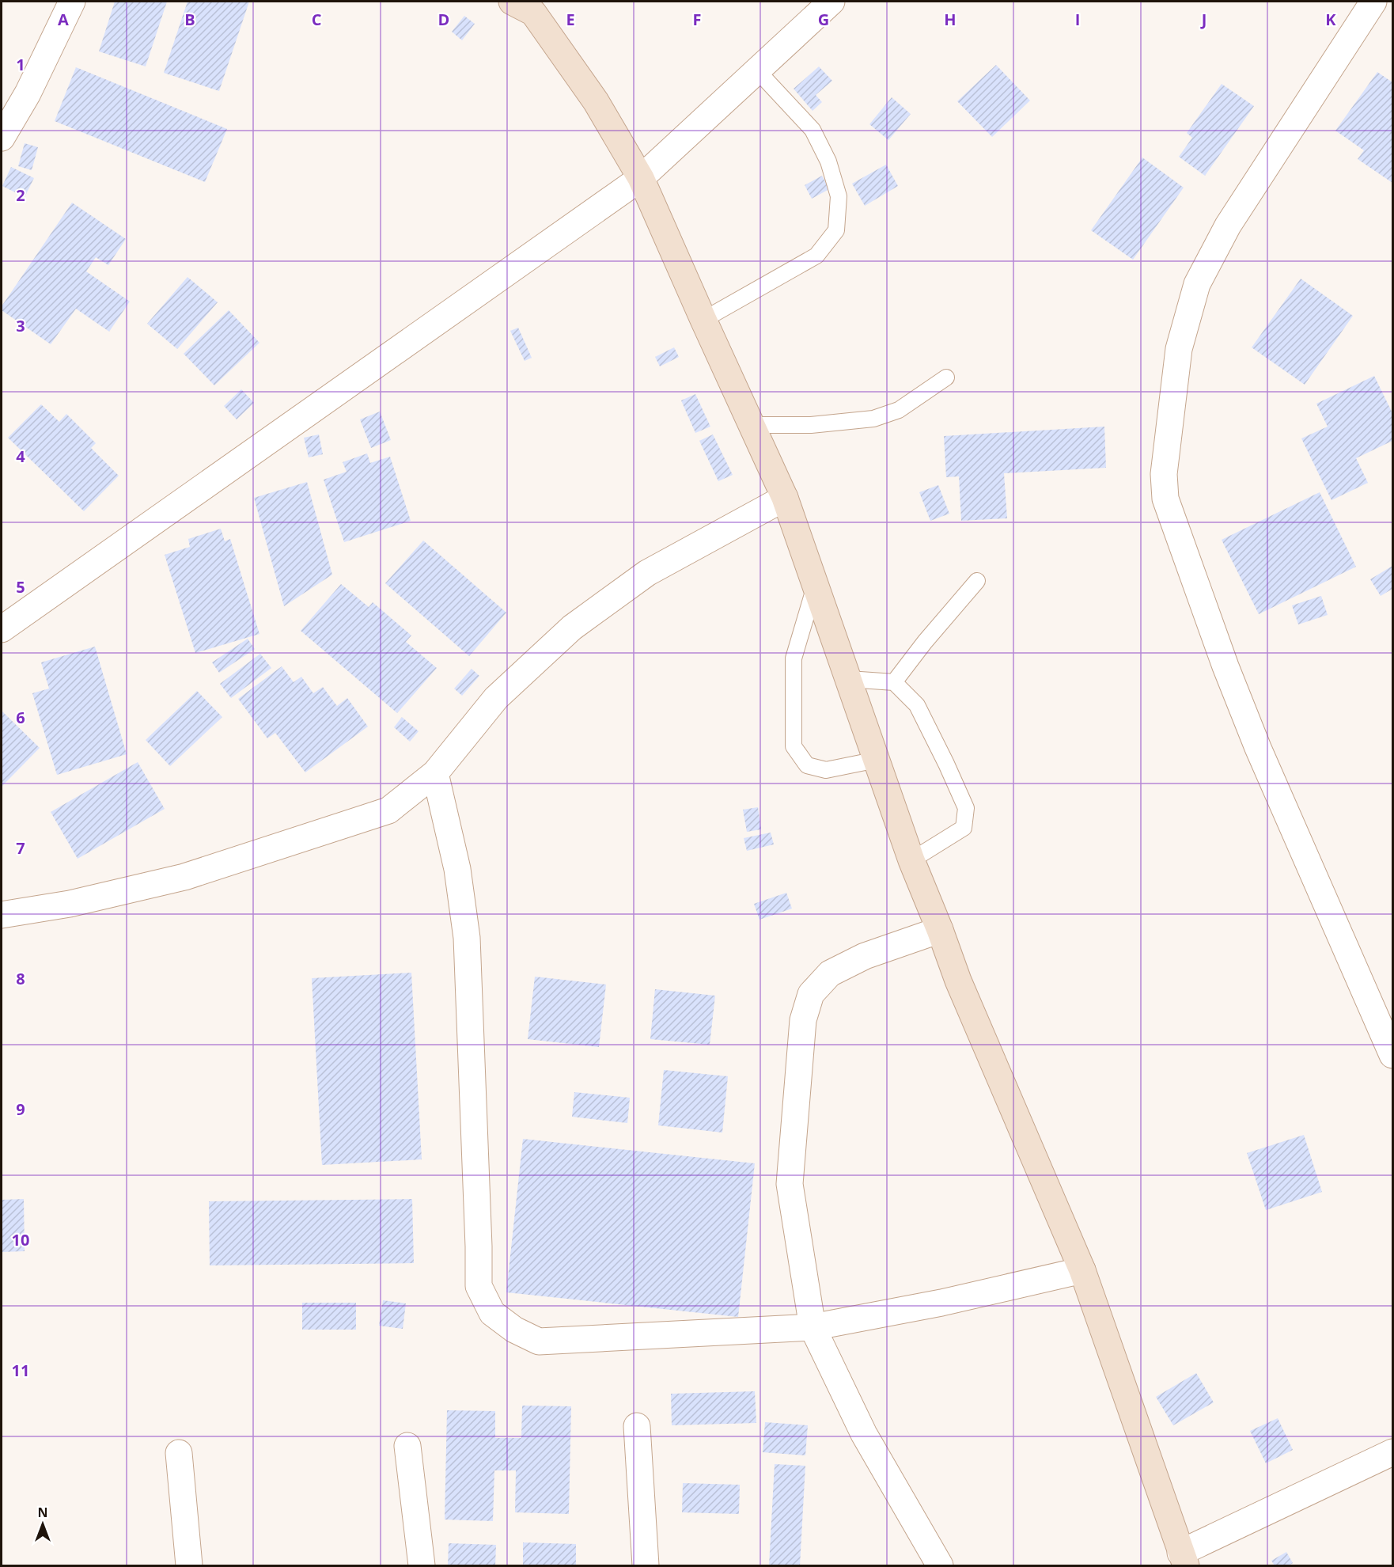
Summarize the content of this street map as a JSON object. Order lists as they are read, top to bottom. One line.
{"north":"top","grid":{"columns":["A","B","C","D","E","F","G","H","I","J","K"],"rows":["1","2","3","4","5","6","7","8","9","10","11"]}}
